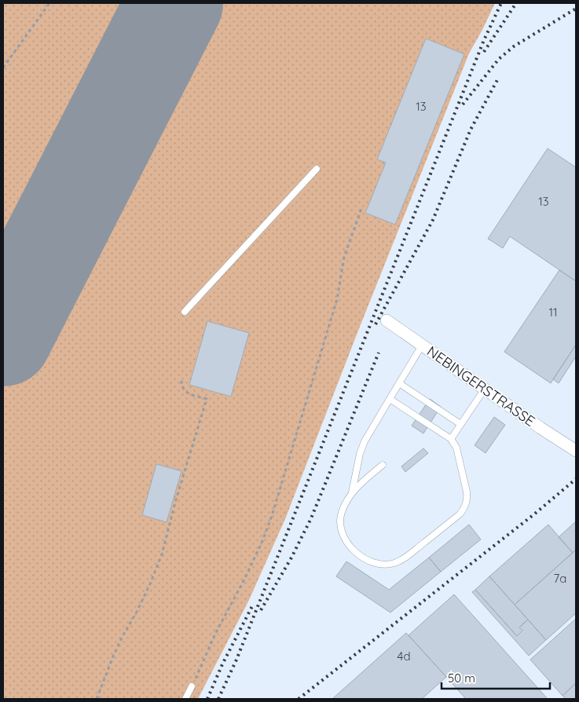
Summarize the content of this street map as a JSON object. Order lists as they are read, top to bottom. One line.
{"streets":{"street":["NEBINGERSTRASSE"]},"house_numbers":["13","13","11","7a","4d"],"scale_bar":"50 m"}
